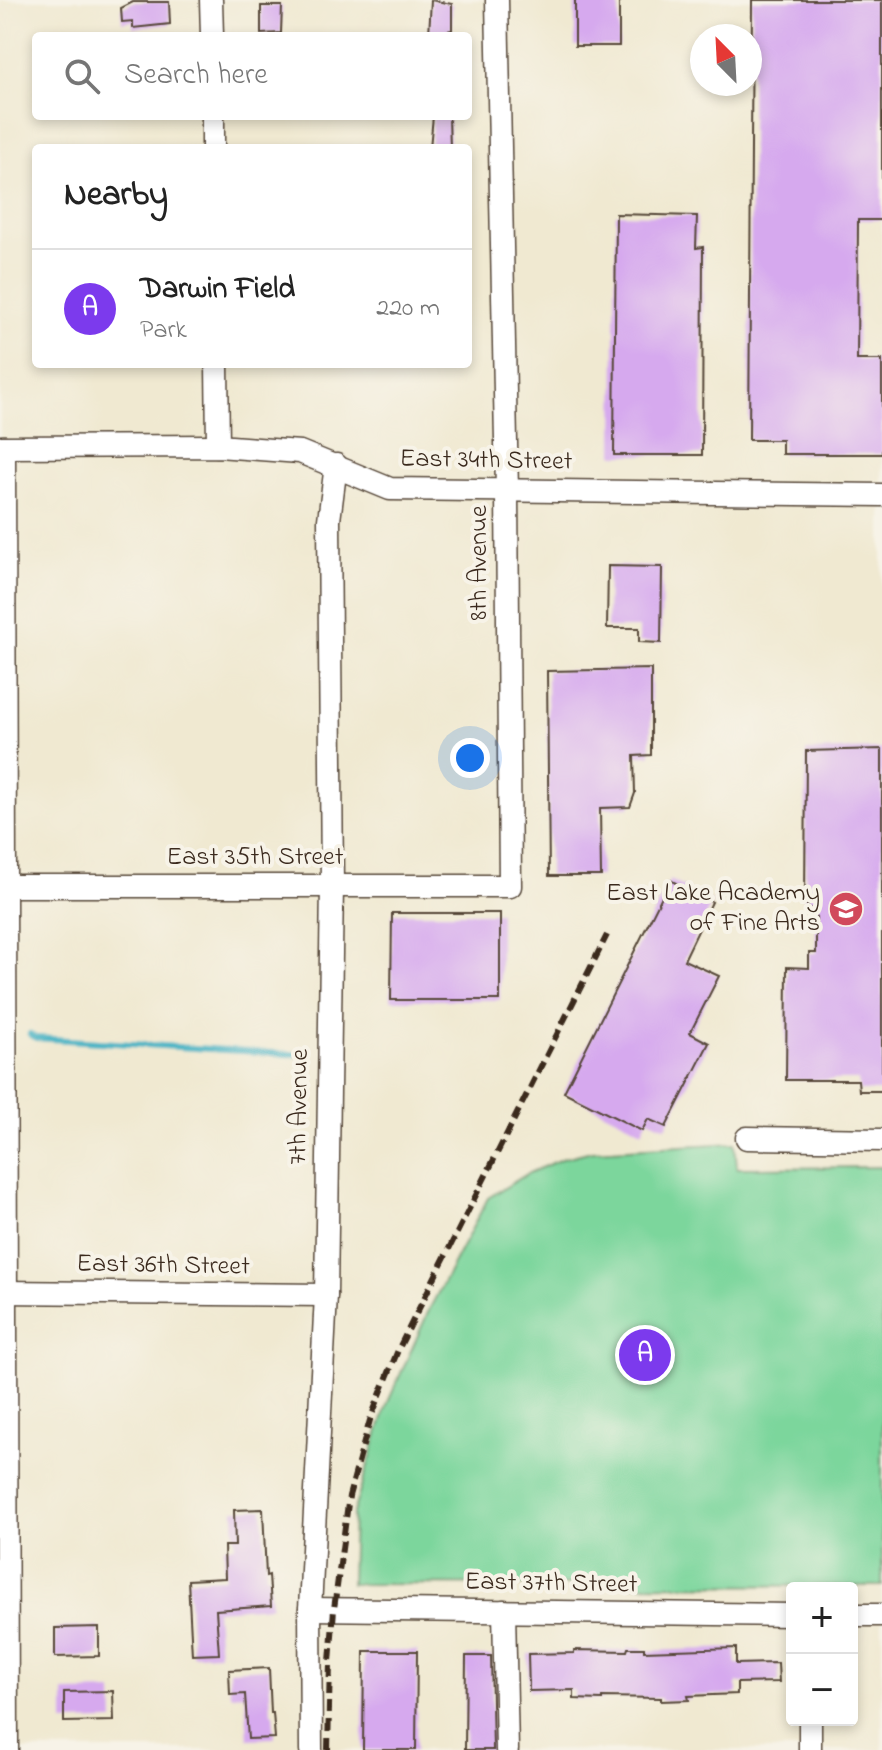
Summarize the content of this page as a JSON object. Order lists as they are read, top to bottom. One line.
{"streets":{"street":["East 34th Street","8th Avenue","East 35th Street","7th Avenue","East 36th Street","East 37th Street"]},"crossings":[["East 34th Street","8th Avenue"],["East 34th Street","7th Avenue"],["8th Avenue","East 35th Street"],["East 35th Street","7th Avenue"],["7th Avenue","East 36th Street"],["7th Avenue","East 37th Street"]],"places":{"school or university":["East Lake Academy of Fine Arts"]},"north":"top left","page":{"search":"Search here","heading":"Nearby","list":[{"mark":"A","name":"Darwin Field","note":"Park","value":"220 m"}],"pins":"A","map_buttons":["+","−"]}}
